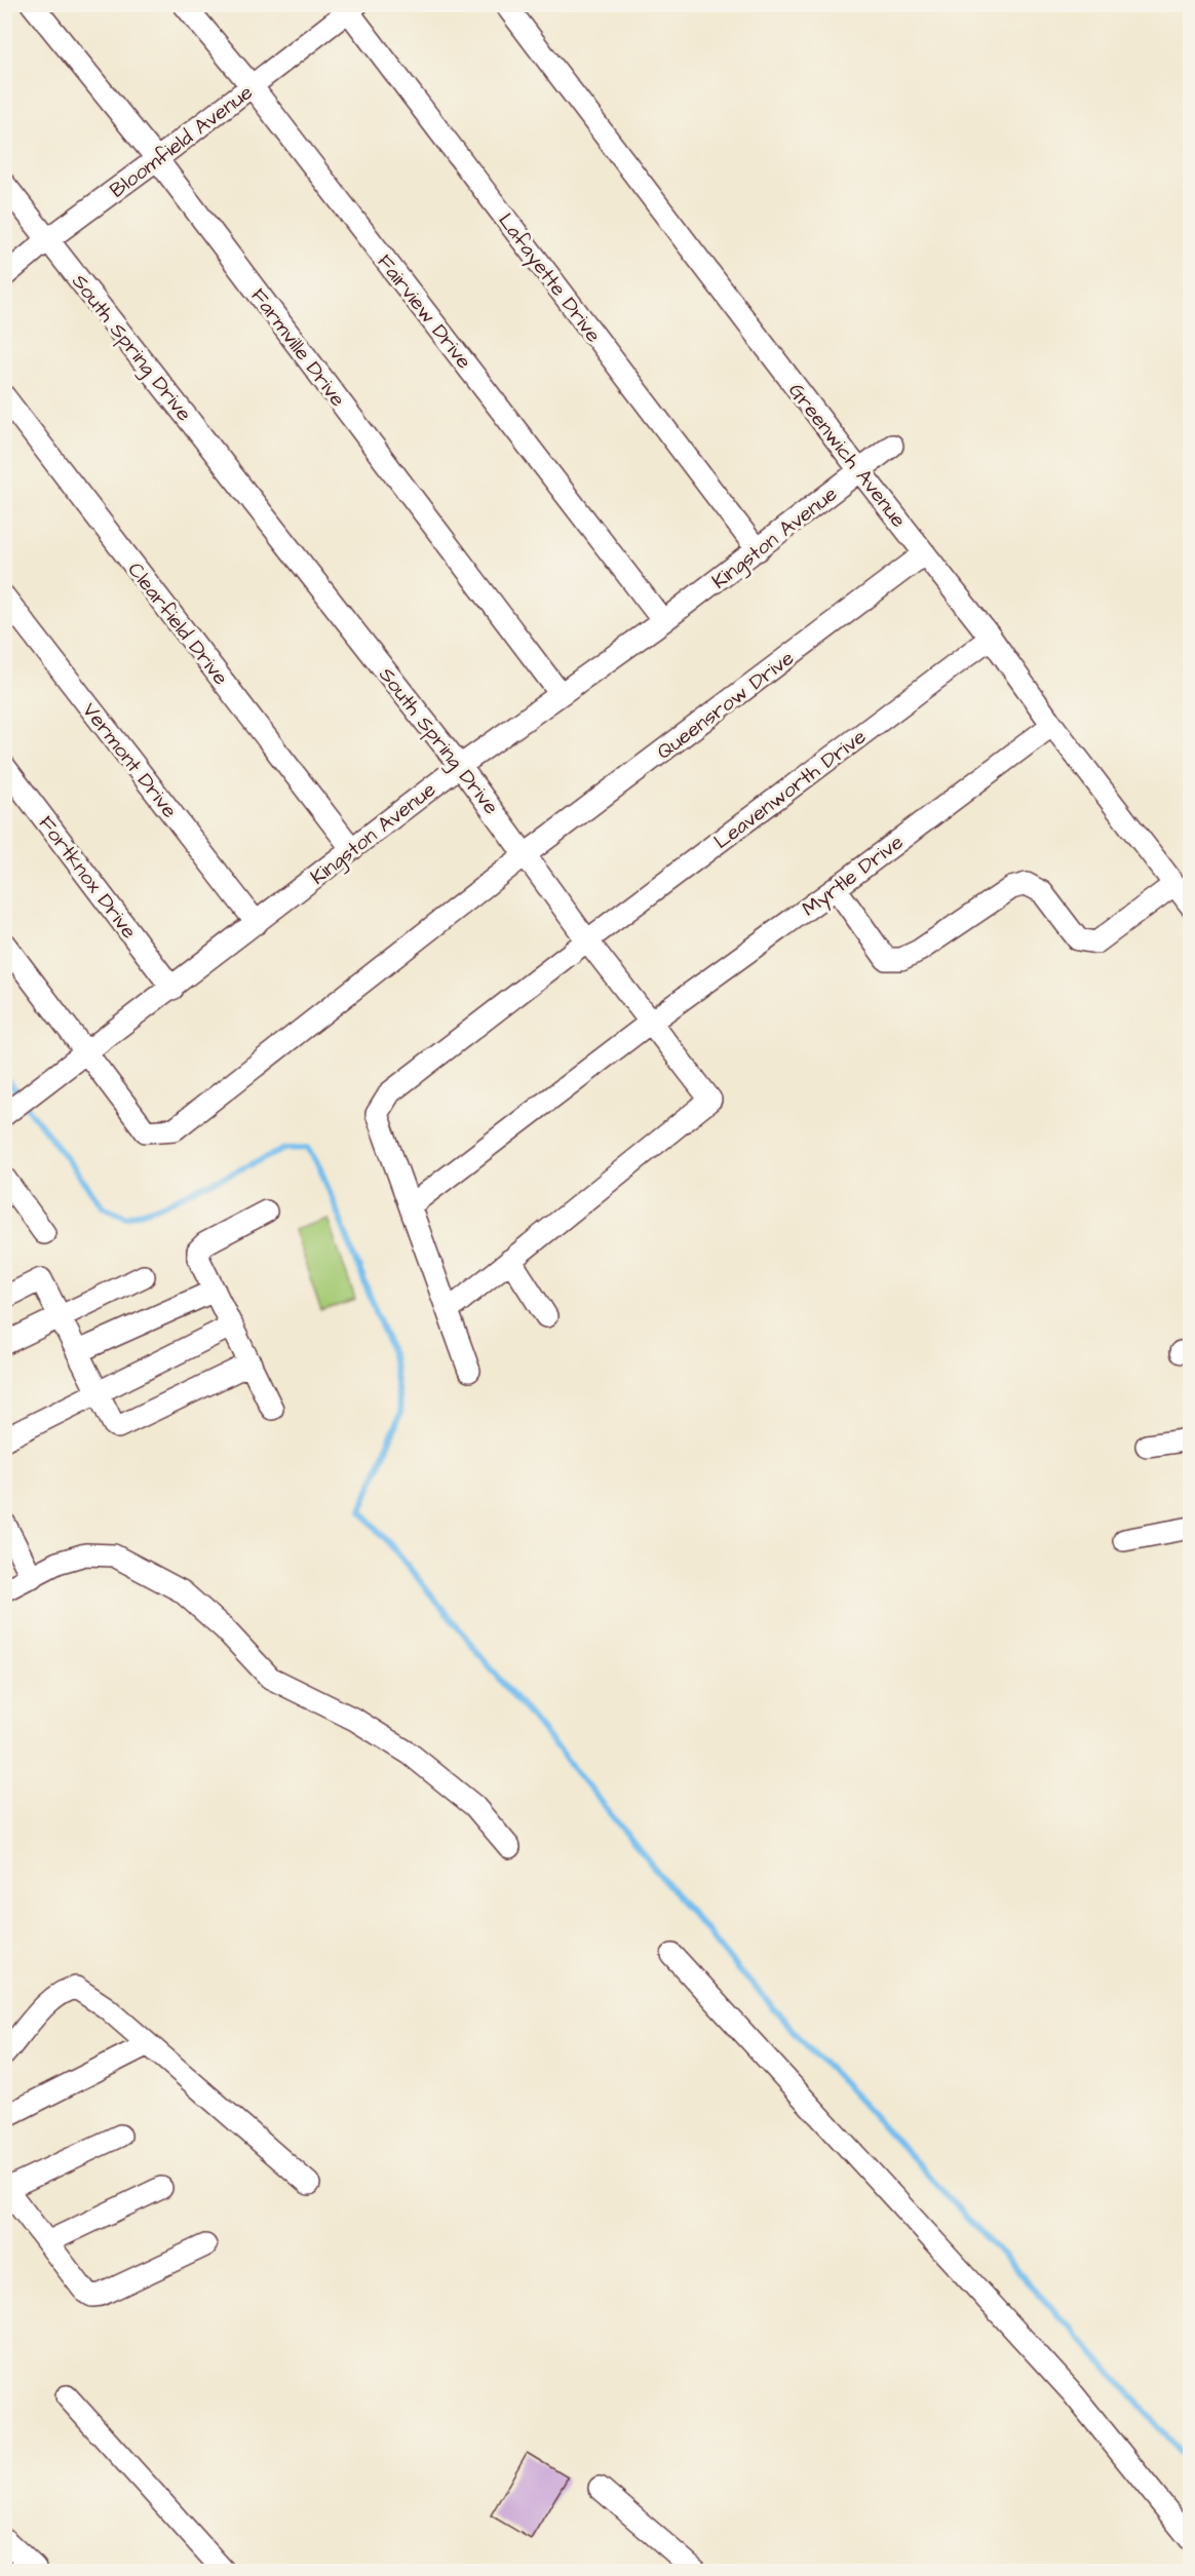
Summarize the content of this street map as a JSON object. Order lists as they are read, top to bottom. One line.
{"streets":{"street":["Bloomfield Avenue","Lafayette Drive","Fairview Drive","South Spring Drive","Farmville Drive","Greenwich Avenue","Kingston Avenue","Clearfield Drive","Queensrow Drive","Vermont Drive","Leavenworth Drive","Myrtle Drive","Fortknox Drive"]},"crossings":[["Bloomfield Avenue","Lafayette Drive"],["Bloomfield Avenue","Fairview Drive"],["Bloomfield Avenue","South Spring Drive"],["Bloomfield Avenue","Farmville Drive"],["Lafayette Drive","Kingston Avenue"],["Fairview Drive","Kingston Avenue"],["South Spring Drive","Kingston Avenue"],["South Spring Drive","Queensrow Drive"],["South Spring Drive","Leavenworth Drive"],["South Spring Drive","Myrtle Drive"],["Farmville Drive","Kingston Avenue"],["Greenwich Avenue","Kingston Avenue"],["Greenwich Avenue","Queensrow Drive"],["Greenwich Avenue","Leavenworth Drive"],["Greenwich Avenue","Myrtle Drive"],["Kingston Avenue","Clearfield Drive"],["Kingston Avenue","Queensrow Drive"],["Kingston Avenue","Vermont Drive"],["Kingston Avenue","Fortknox Drive"],["Leavenworth Drive","Myrtle Drive"]]}
